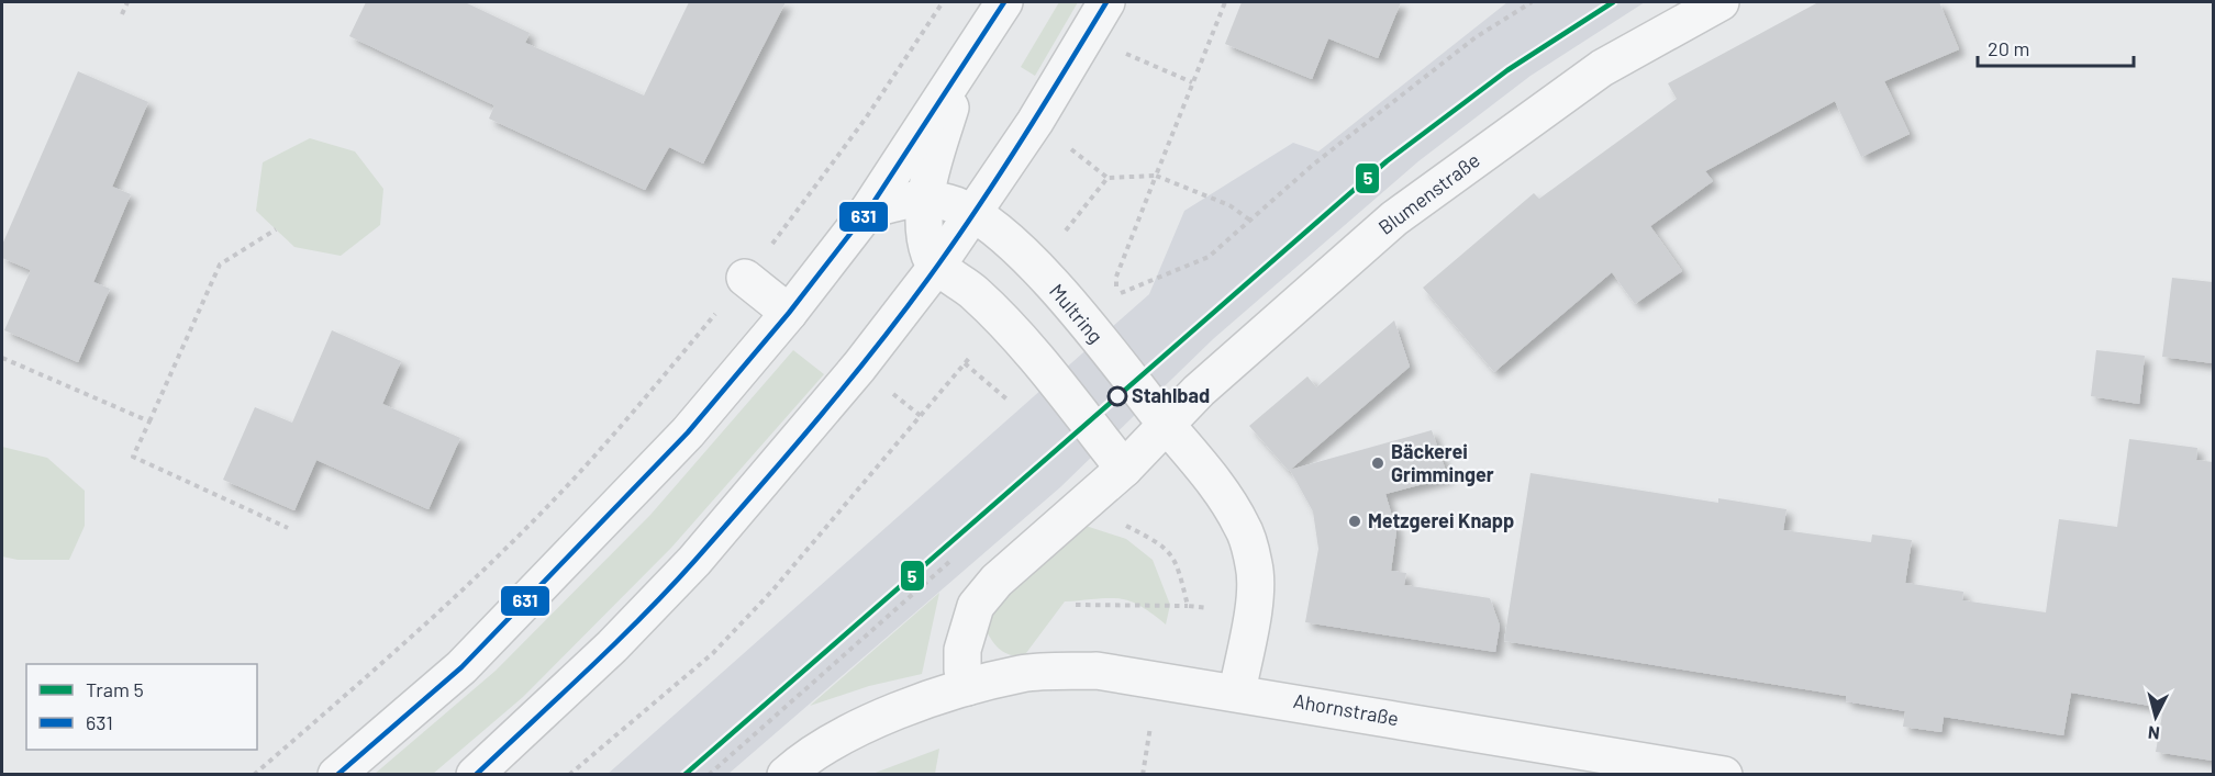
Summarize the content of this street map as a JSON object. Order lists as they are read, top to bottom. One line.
{"streets":{"street":["Blumenstraße","Multring","Ahornstraße"]},"crossings":[["Blumenstraße","Multring"],["Blumenstraße","Ahornstraße"],["Multring","Ahornstraße"]],"places":["Stahlbad","Bäckerei Grimminger","Metzgerei Knapp"],"lines":["tram line 5","transit line 631"],"legend":["Tram 5","631"],"scale_bar":"20 m","north":"bottom"}
